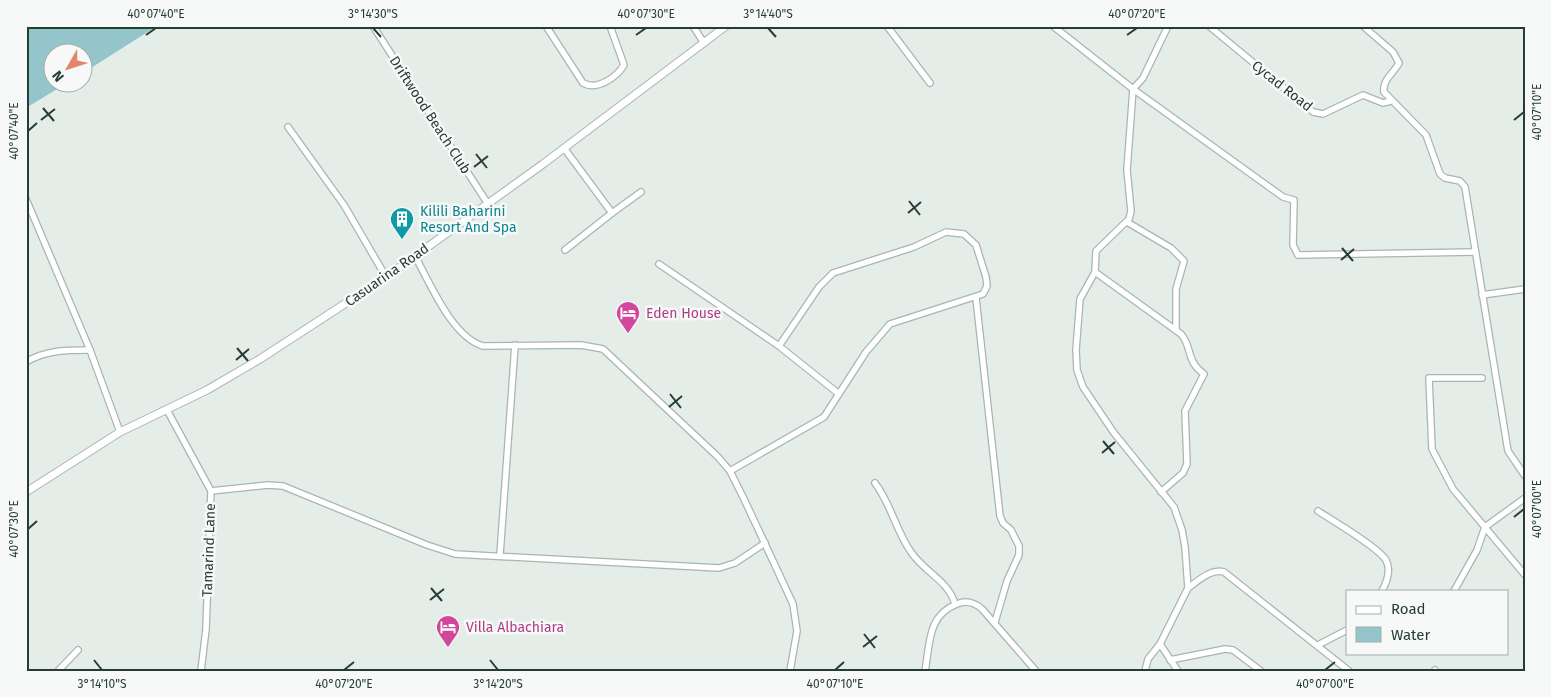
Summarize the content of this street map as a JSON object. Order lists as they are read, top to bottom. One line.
{"streets":{"street":["Cycad Road","Driftwood Beach Club","Casuarina Road","Tamarind Lane"]},"crossings":[["Driftwood Beach Club","Casuarina Road"],["Casuarina Road","Tamarind Lane"]],"places":{"building":["Kilili Baharini Resort And Spa"],"hotel":["Eden House","Villa Albachiara"]},"legend":["Road","Water"],"north":"bottom left","coordinates":["40°07'40\"E","3°14'30\"S","40°07'30\"E","3°14'40\"S","40°07'20\"E","40°07'10\"E","40°07'00\"E","3°14'10\"S","3°14'20\"S"]}
